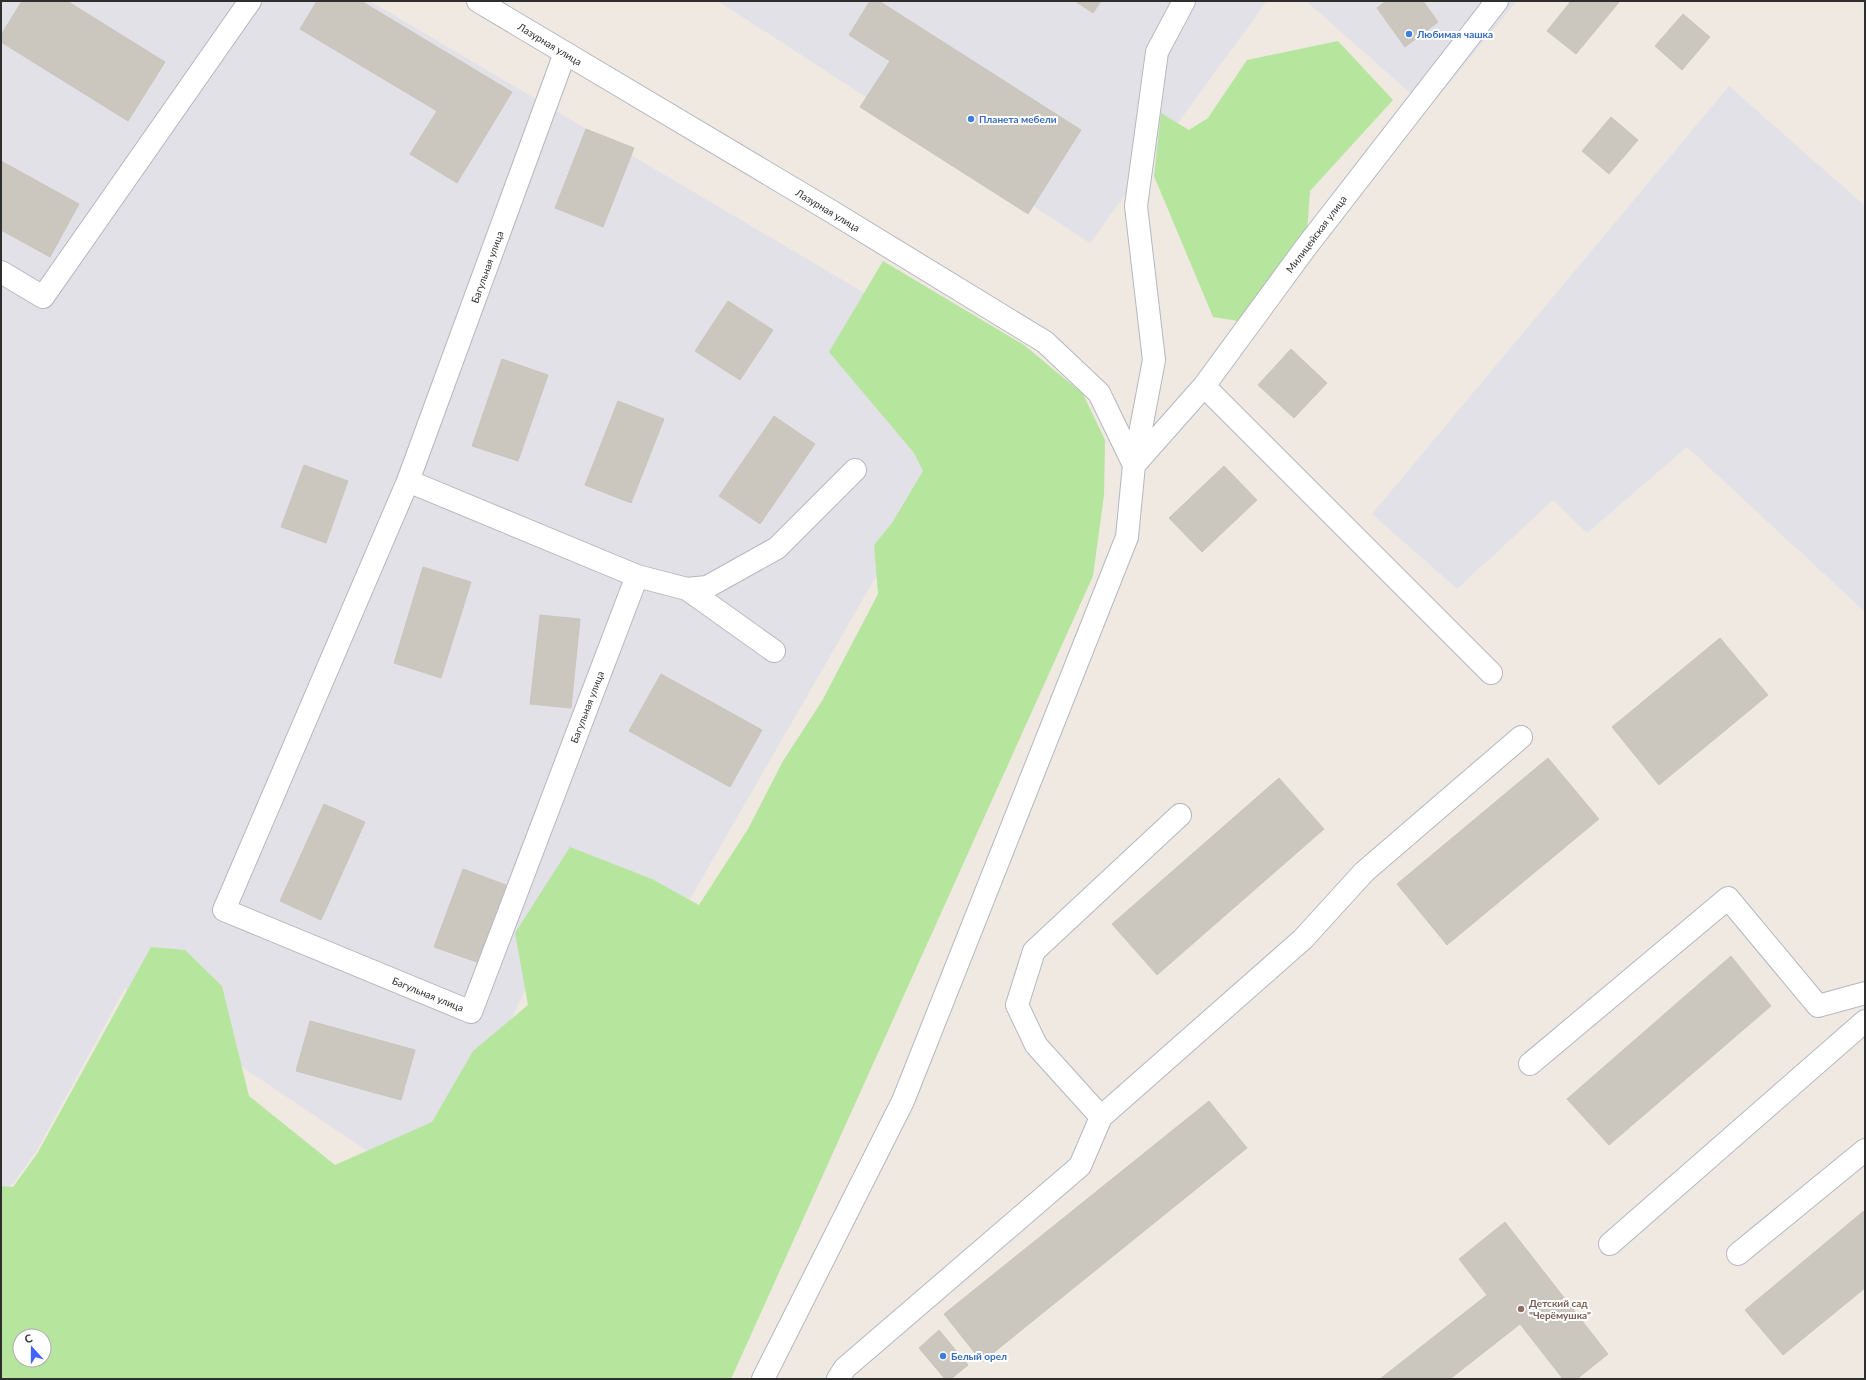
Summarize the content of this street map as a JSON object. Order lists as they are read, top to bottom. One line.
{"streets":{"street":["Лазурная улица","Милицейская улица","Багульная улица"]},"crossings":[["Лазурная улица","Милицейская улица"],["Лазурная улица","Багульная улица"]],"places":["Любимая чашка","Планета мебели","Детский сад \"Черёмушка\"","Белый орел"],"north":"top"}
